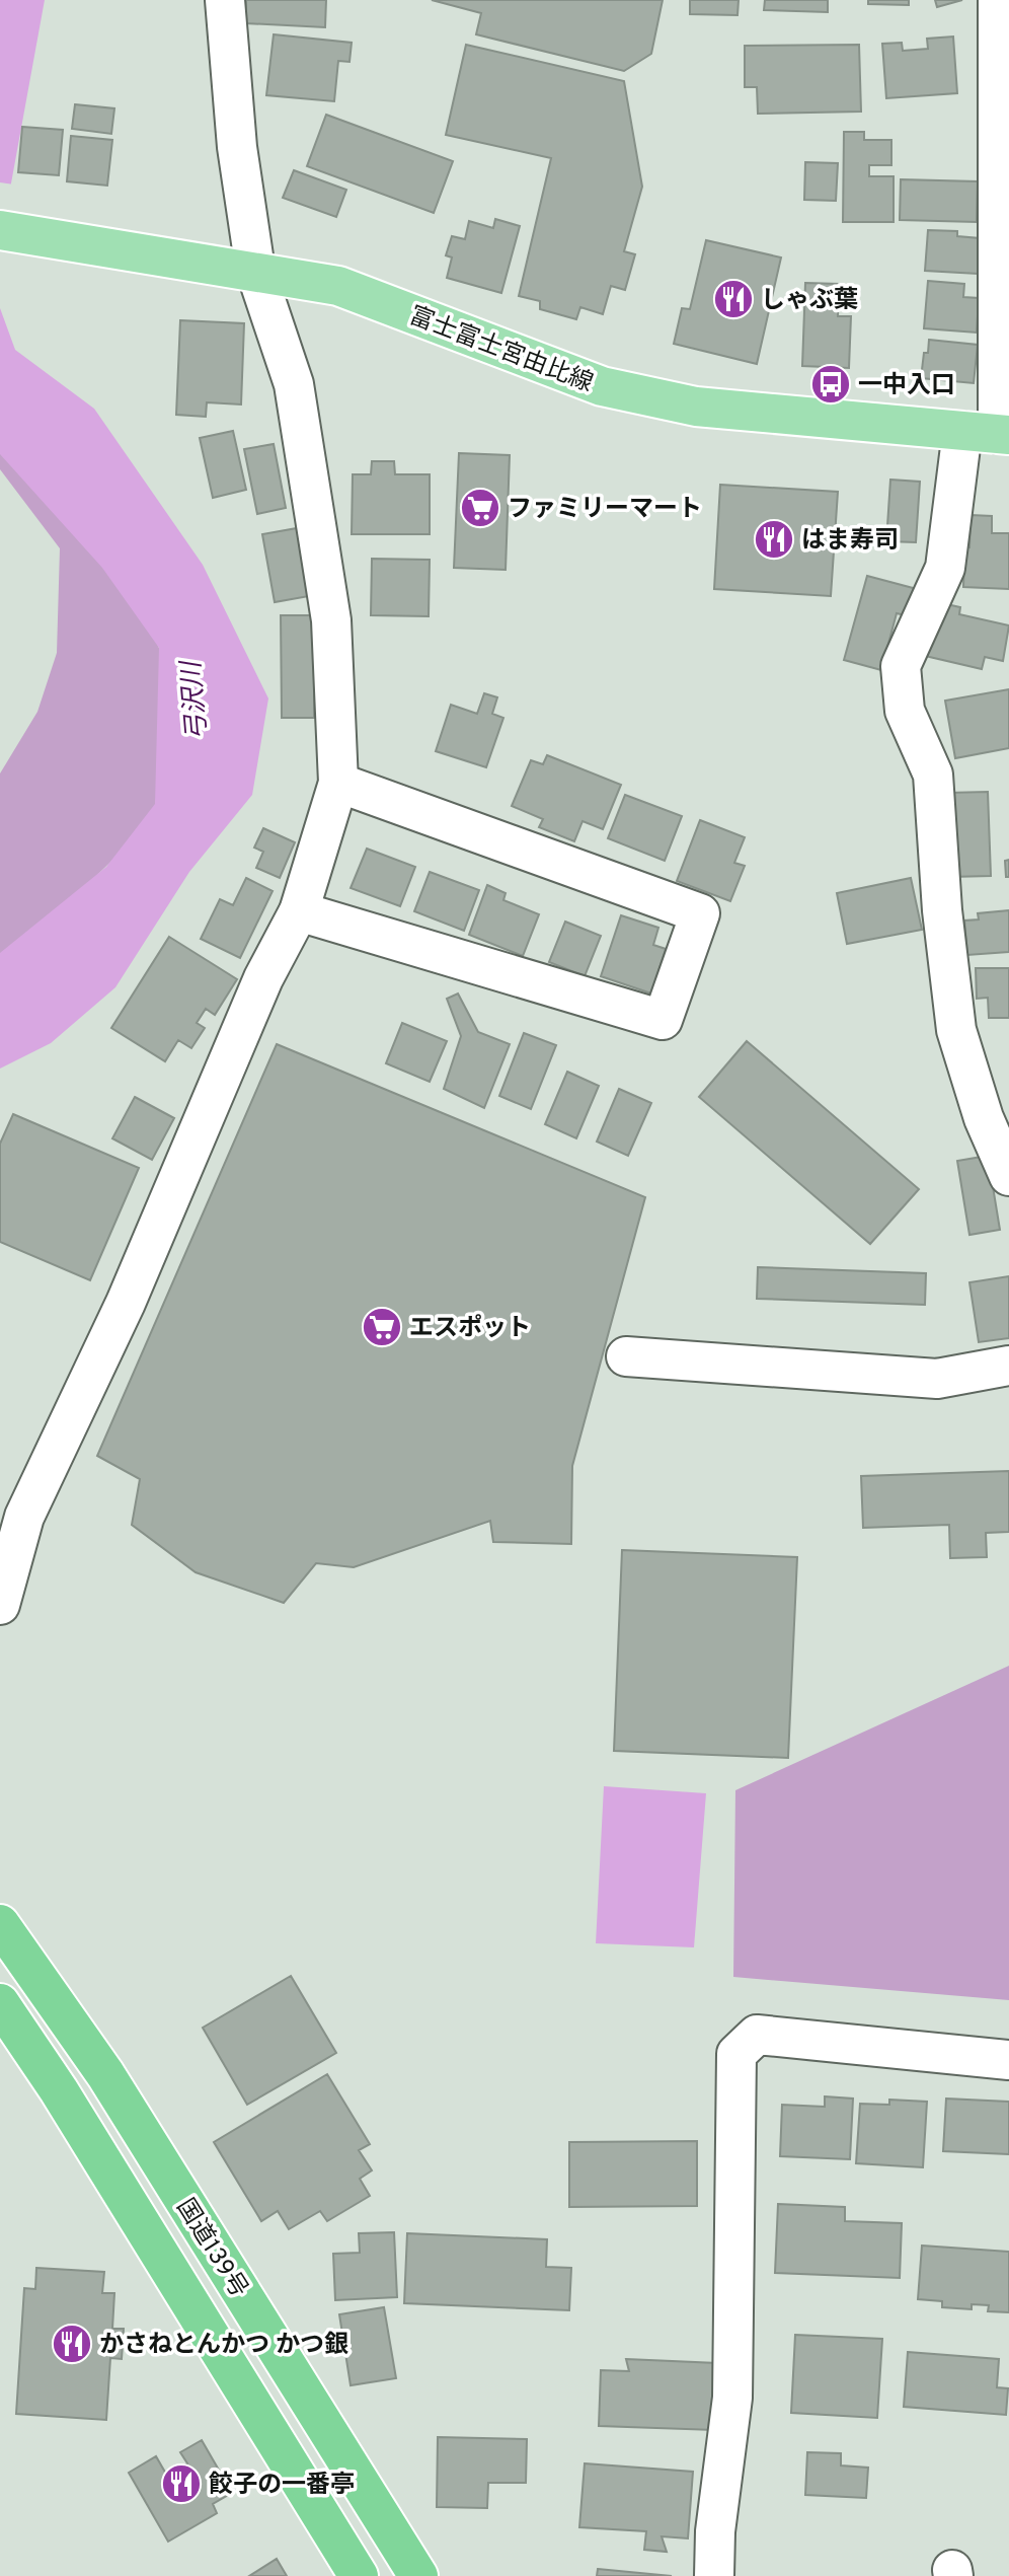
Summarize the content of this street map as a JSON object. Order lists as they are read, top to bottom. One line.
{"streets":{"highway":["国道139号"],"main road":["富士富士宮由比線"]},"water":["弓沢川"],"places":{"restaurant":["しゃぶ葉","はま寿司","かさねとんかつ かつ銀","餃子の一番亭"],"bus stop":["一中入口"],"supermarket":["ファミリーマート","エスポット"]}}
